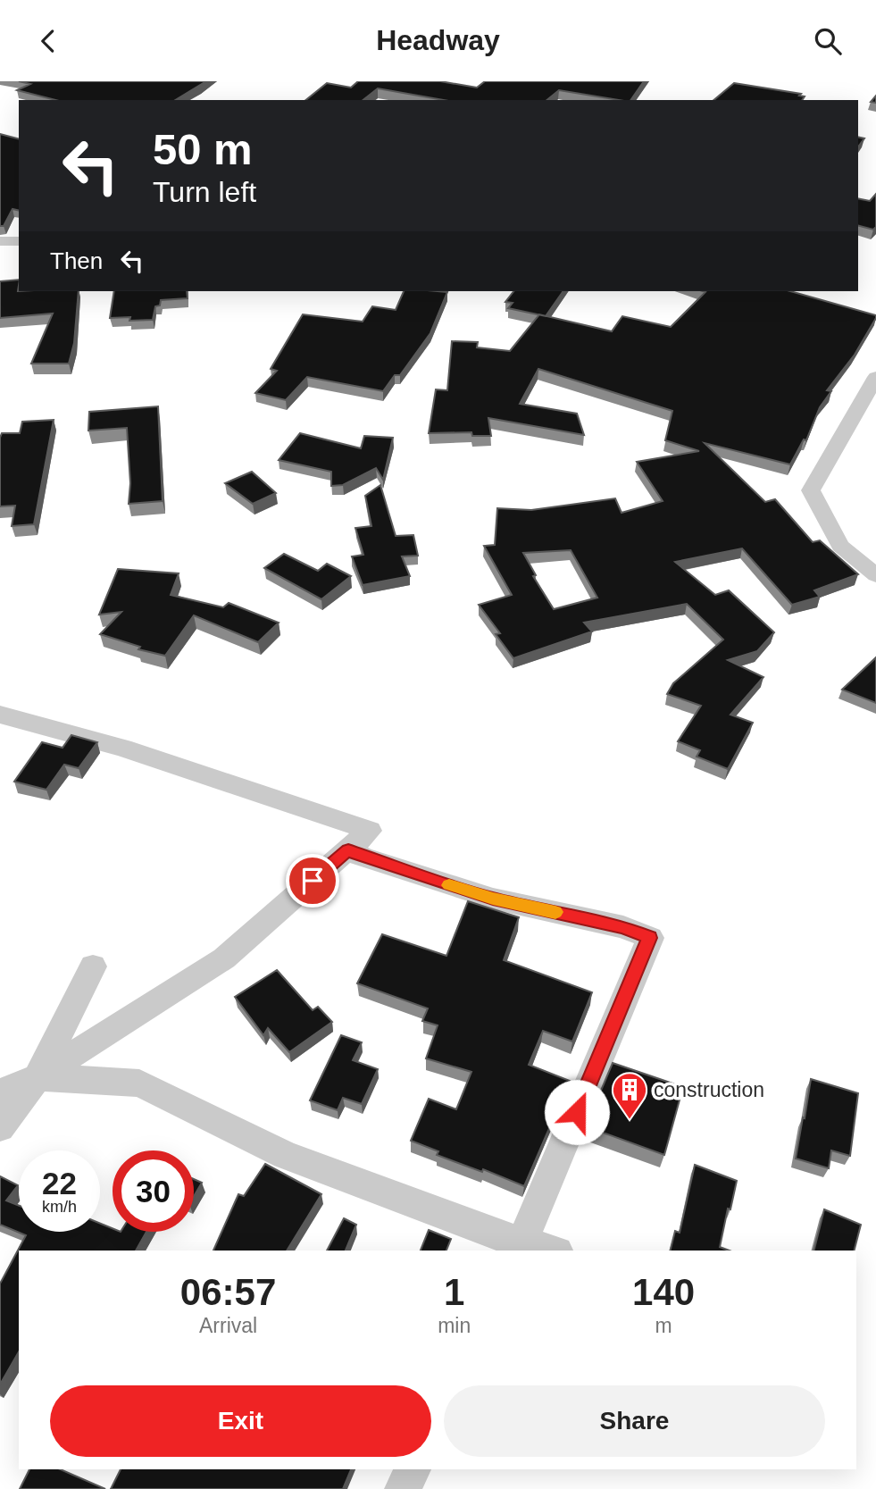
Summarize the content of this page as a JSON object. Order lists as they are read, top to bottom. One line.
{"places":{"building":["construction"]},"page":{"header":"Headway","turn":["50 m","Turn left"],"then":"Then","speed":"22 km/h","limit":"30","eta":["06:57","Arrival","1","min","140","m"],"buttons":["Exit","Share"]}}
